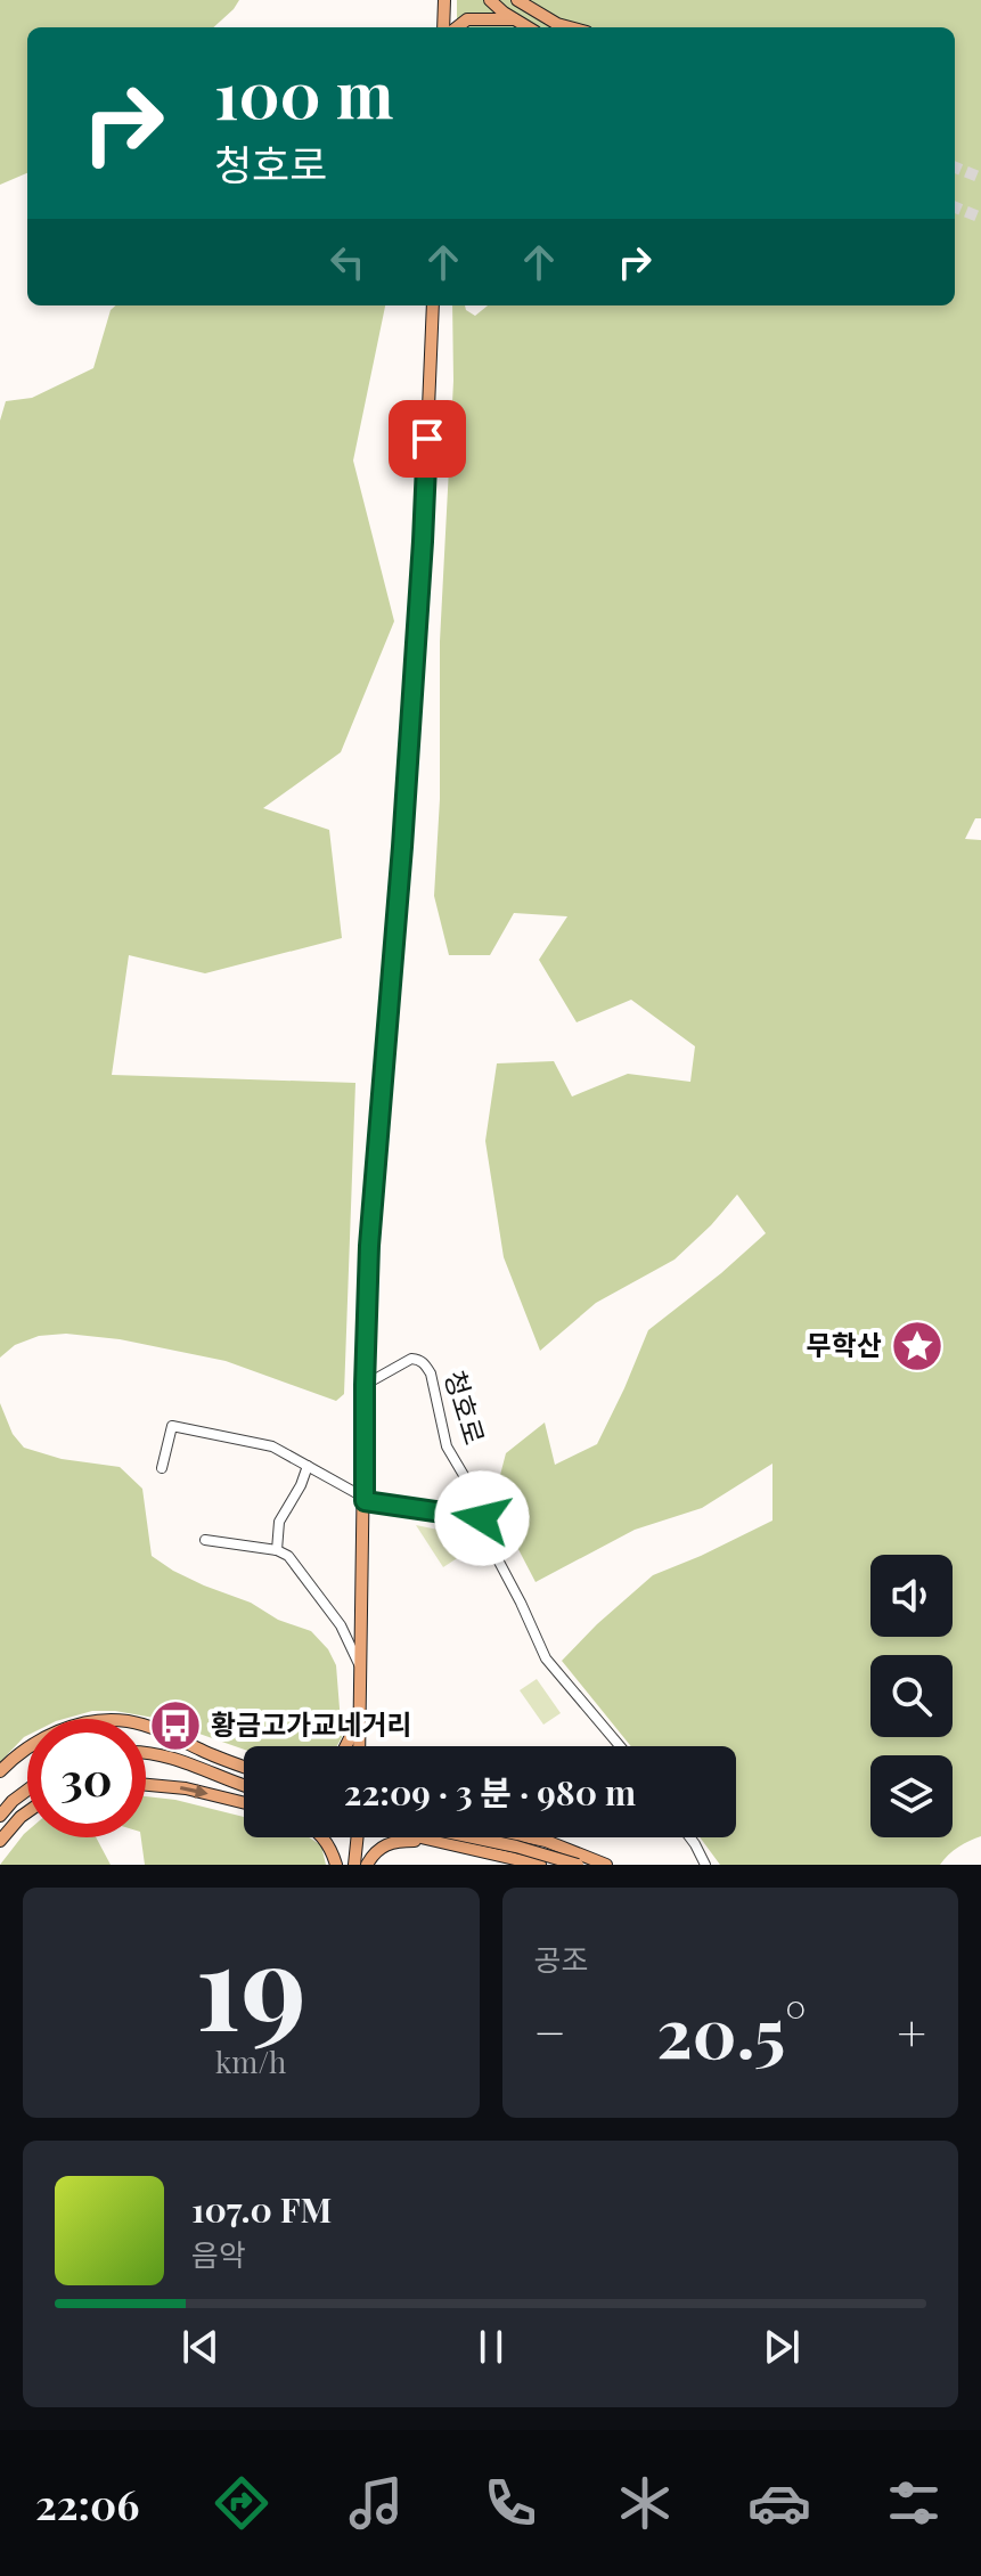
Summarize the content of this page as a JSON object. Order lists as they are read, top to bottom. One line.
{"streets":{"street":["청호로"]},"places":{"place":["무학산"],"bus stop":["황금고가교네거리"]},"page":{"turn":["100 m","청호로"],"limit":"30","trip":"22:09 · 3 분 · 980 m","tile":[["19","km/h"],"공조"],"heat":["−","20.5°","+"],"song":["107.0 FM","음악"],"tabs":"22:06"}}
